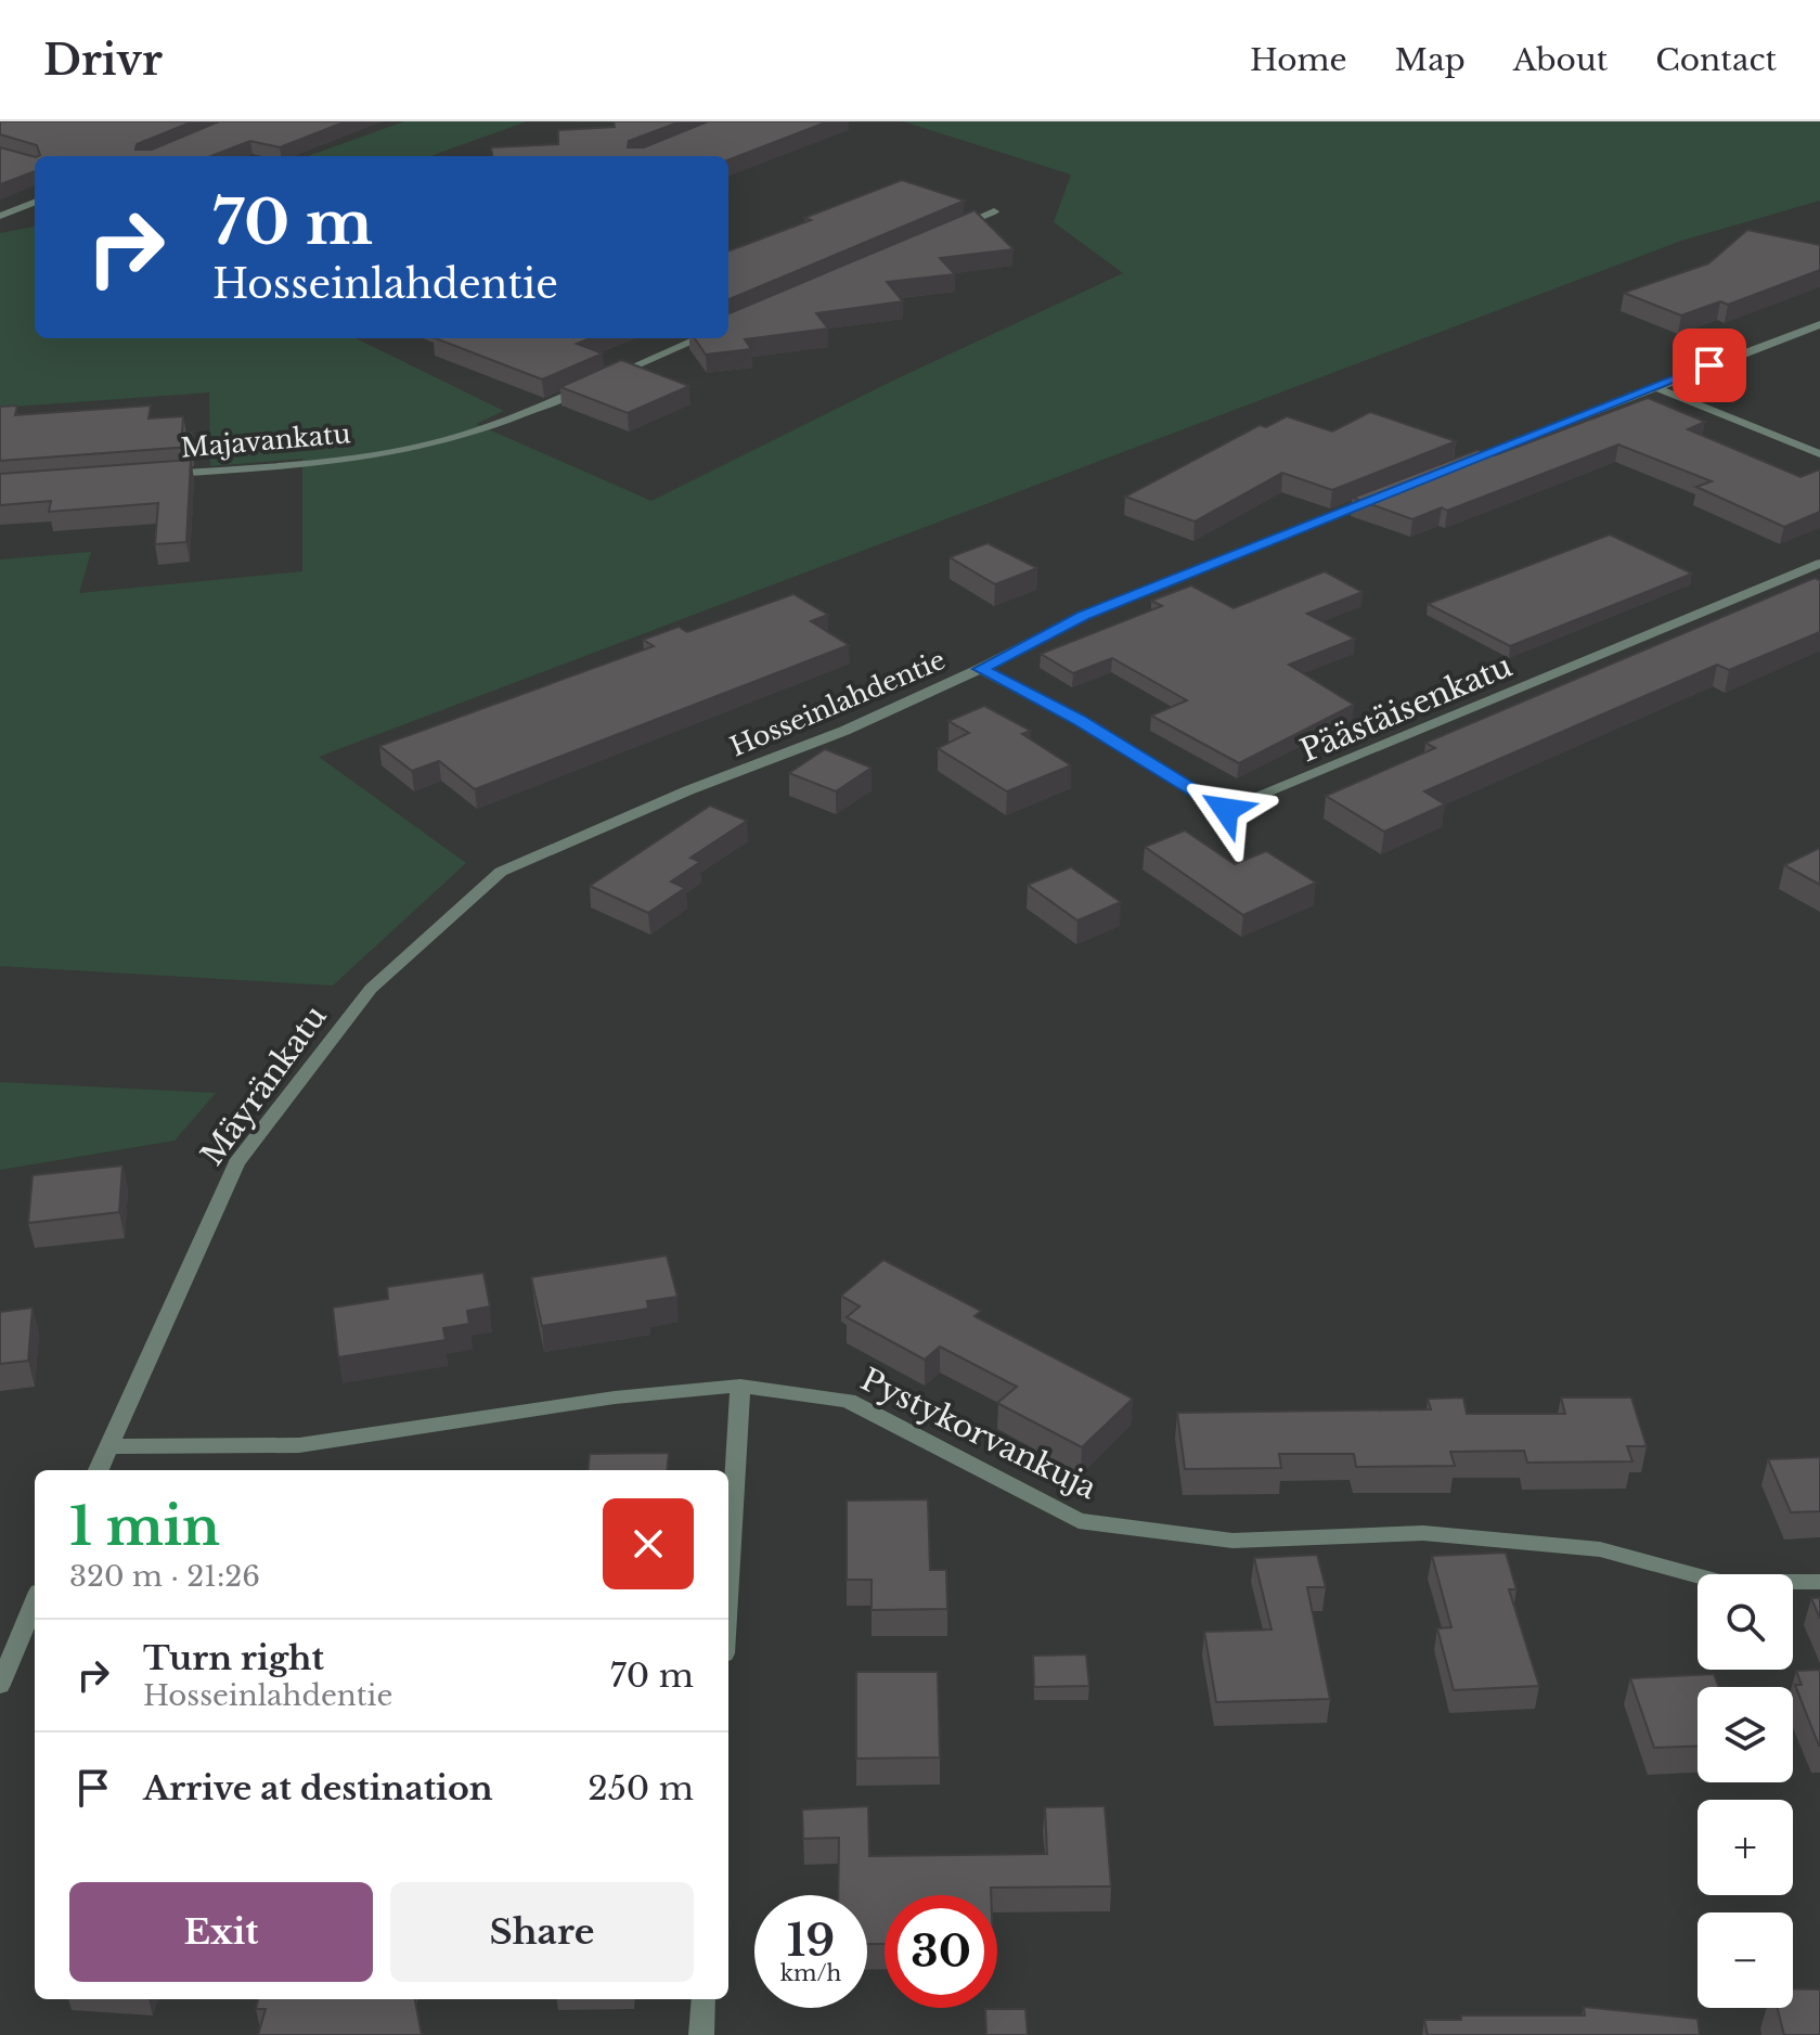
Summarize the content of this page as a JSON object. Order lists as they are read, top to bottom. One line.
{"streets":{"street":["Majavankatu","Hosseinlahdentie","Päästäisenkatu","Mäyränkatu","Pystykorvankuja"]},"crossings":[["Hosseinlahdentie","Päästäisenkatu"],["Hosseinlahdentie","Mäyränkatu"],["Mäyränkatu","Pystykorvankuja"]],"page":{"header":"Drivr","nav":["Home","Map","About","Contact"],"turn":["70 m","Hosseinlahdentie"],"heading":["1 min","320 m · 21:26"],"map_buttons":["+","−"],"list":[{"name":"Turn right","note":"Hosseinlahdentie","value":"70 m"},{"name":"Arrive at destination","value":"250 m"}],"buttons":["Exit","Share"],"speed":"19 km/h","limit":"30"}}
